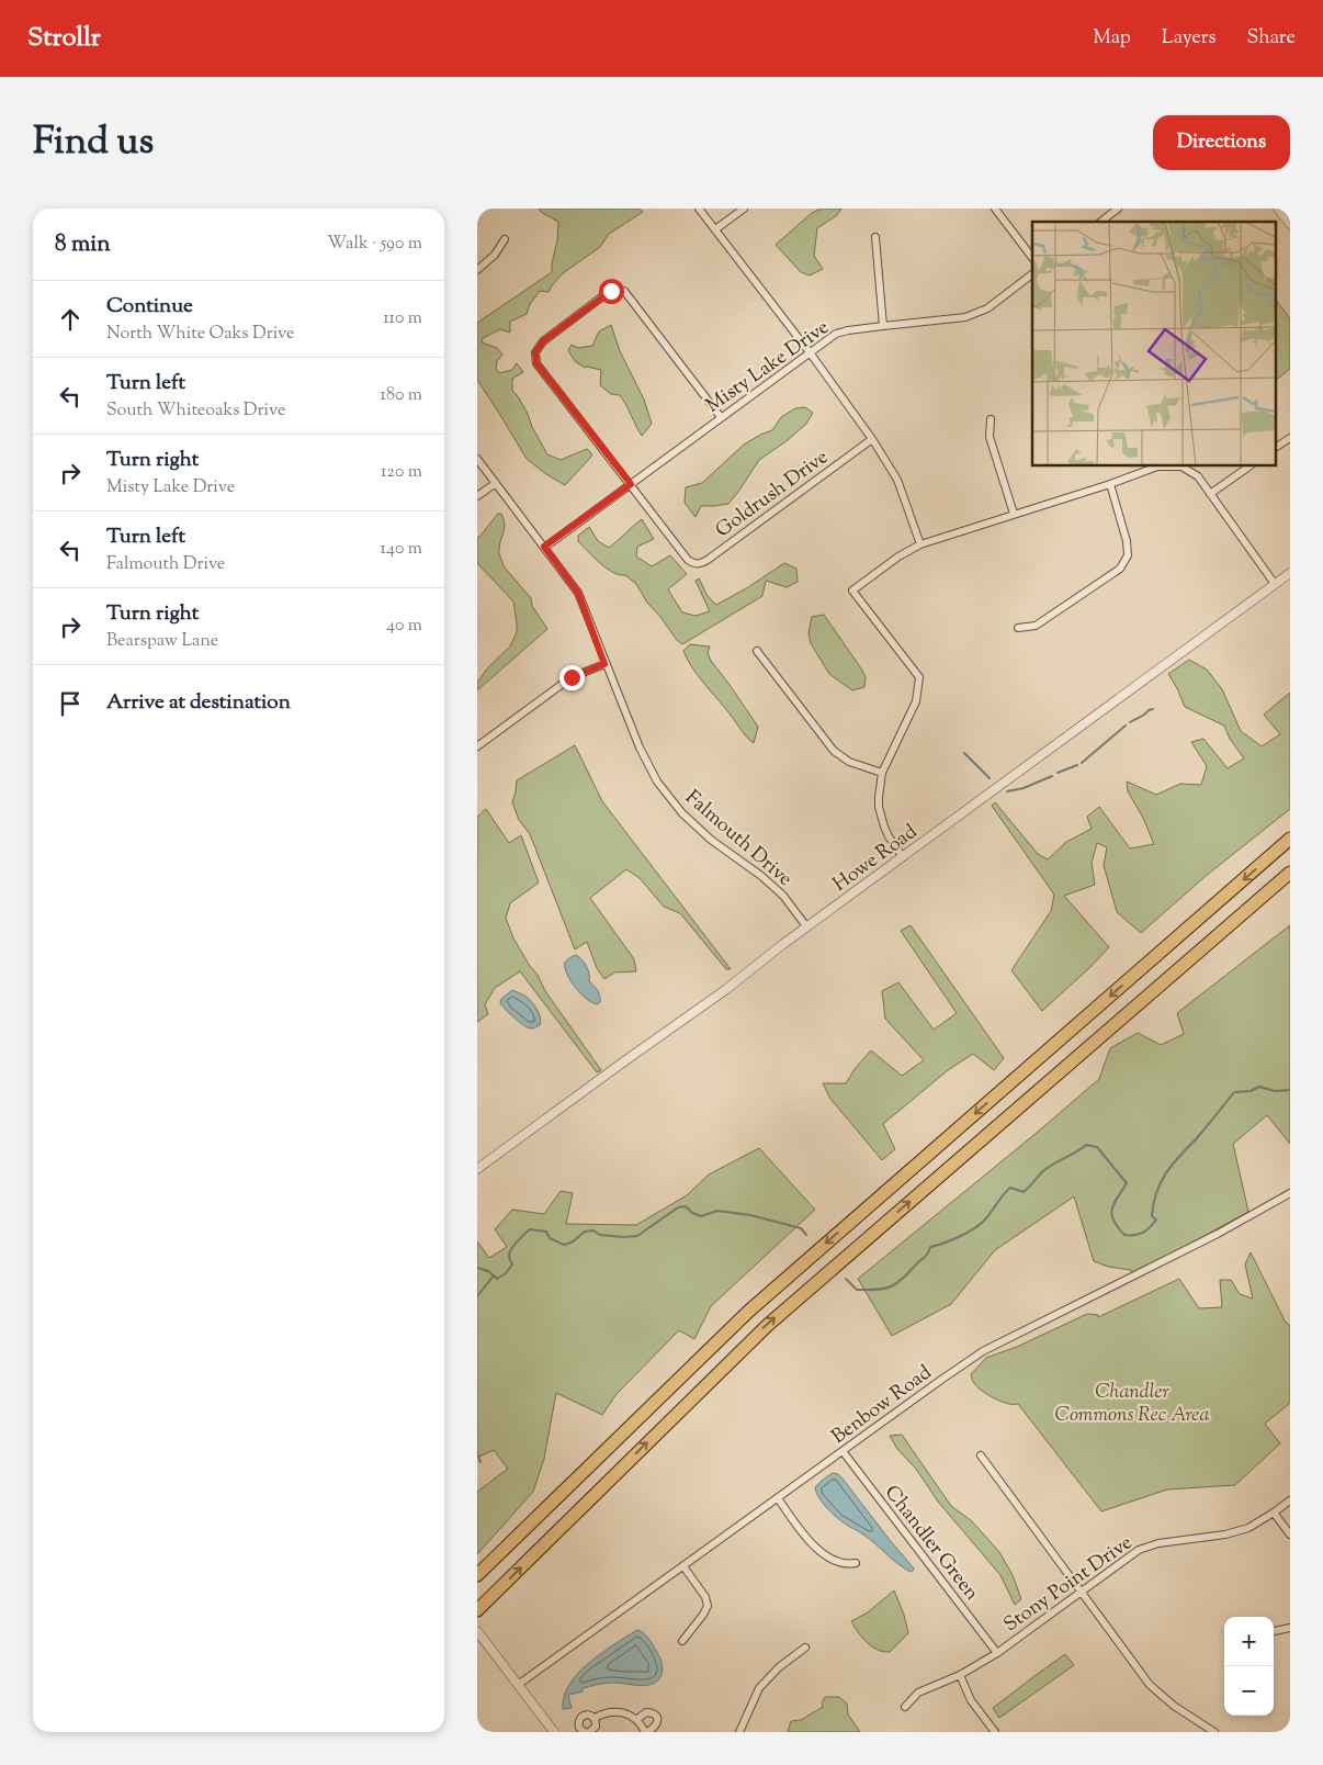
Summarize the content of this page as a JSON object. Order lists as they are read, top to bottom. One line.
{"streets":{"street":["Misty Lake Drive","Goldrush Drive","Falmouth Drive","Howe Road","Benbow Road","Chandler Green","Stony Point Drive"]},"crossings":[["Misty Lake Drive","Goldrush Drive"],["Misty Lake Drive","Falmouth Drive"],["Falmouth Drive","Howe Road"],["Benbow Road","Chandler Green"],["Chandler Green","Stony Point Drive"]],"parks":["Chandler Commons Rec Area"],"page":{"header":"Strollr","nav":["Map","Layers","Share"],"title":"Find us","buttons":"Directions","heading":["8 min","Walk · 590 m"],"list":[["Continue","North White Oaks Drive","110 m"],["Turn left","South Whiteoaks Drive","180 m"],["Turn right","Misty Lake Drive","120 m"],["Turn left","Falmouth Drive","140 m"],["Turn right","Bearspaw Lane","40 m"],"Arrive at destination"],"map_buttons":["+","−"]}}
